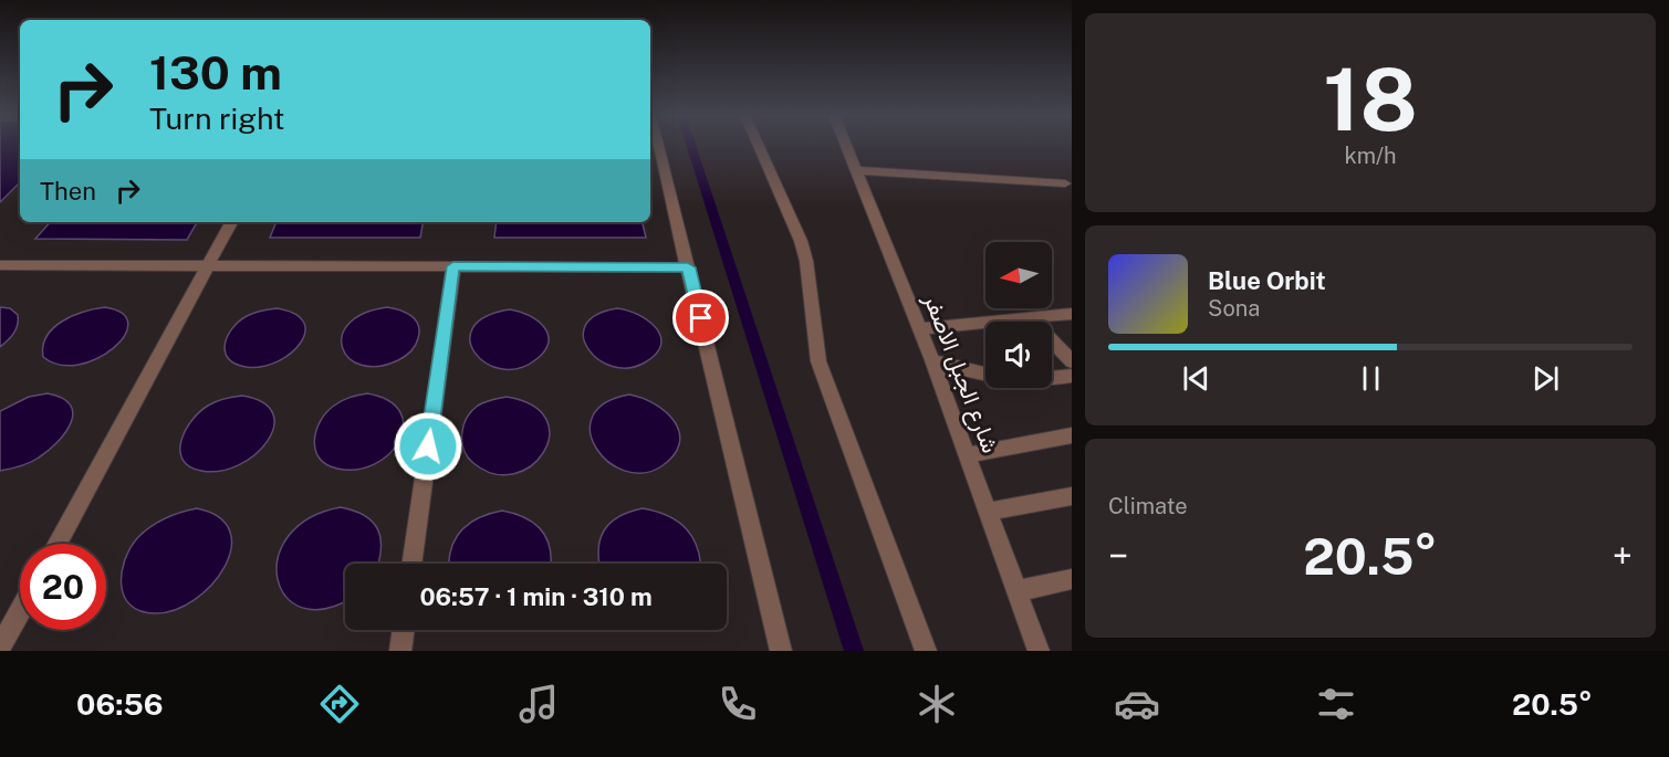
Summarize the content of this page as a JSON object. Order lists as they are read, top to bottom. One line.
{"streets":{"street":["شارع الجبل الاصفر"]},"north":"left","page":{"tile":[["18","km/h"],"Climate"],"turn":["130 m","Turn right"],"then":"Then","song":["Blue Orbit","Sona"],"heat":["−","20.5°","+"],"limit":"20","trip":"06:57 · 1 min · 310 m","tabs":["06:56","20.5°"]}}
